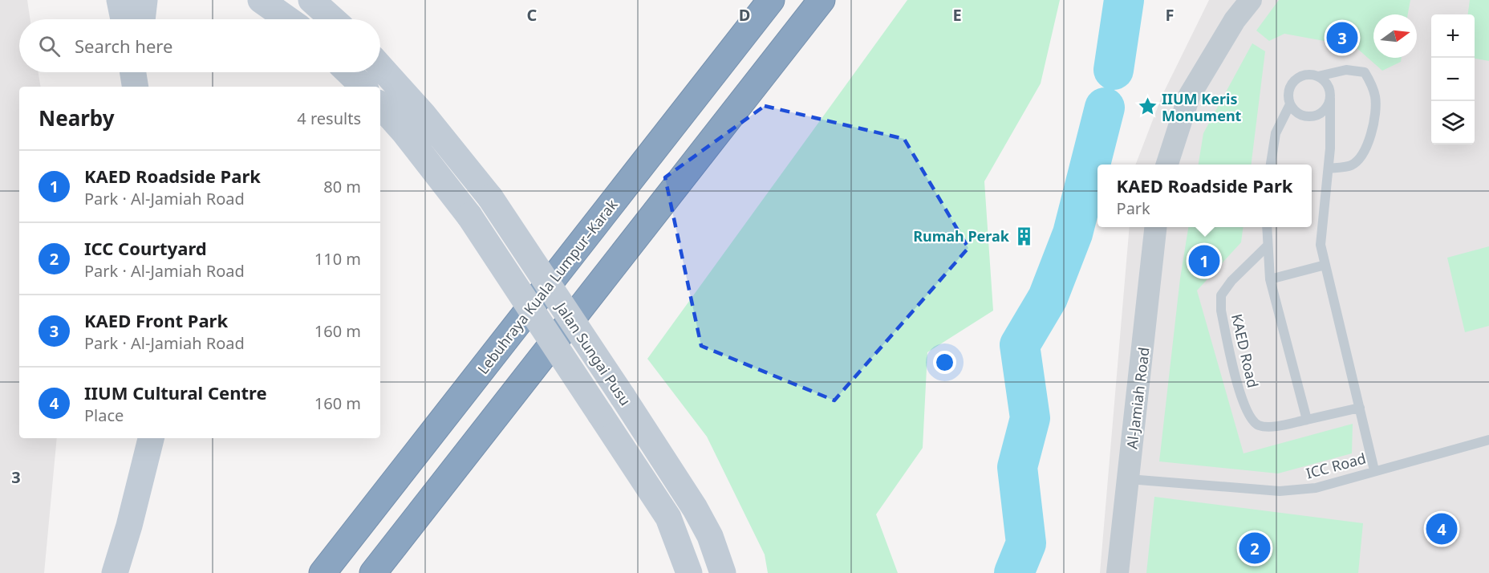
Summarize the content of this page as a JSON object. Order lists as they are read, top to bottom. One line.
{"streets":{"highway":["Lebuhraya Kuala Lumpur–Karak"],"main road":["Jalan Sungai Pusu"],"street":["Al-Jamiah Road"],"lane":["KAED Road","ICC Road"]},"crossings":[["Al-Jamiah Road","ICC Road"]],"places":{"place":["IIUM Keris Monument"],"building":["Rumah Perak"]},"north":"right","page":{"map_buttons":["+","−"],"search":"Search here","pins":["3","1","4","2"],"heading":["Nearby","4 results"],"list":[{"mark":"1","name":"KAED Roadside Park","note":"Park · Al-Jamiah Road","value":"80 m"},{"mark":"2","name":"ICC Courtyard","note":"Park · Al-Jamiah Road","value":"110 m"},{"mark":"3","name":"KAED Front Park","note":"Park · Al-Jamiah Road","value":"160 m"},{"mark":"4","name":"IIUM Cultural Centre","note":"Place","value":"160 m"}],"popup":["KAED Roadside Park","Park"]},"grid":{"columns":["C","D","E","F"],"rows":["3"]}}
